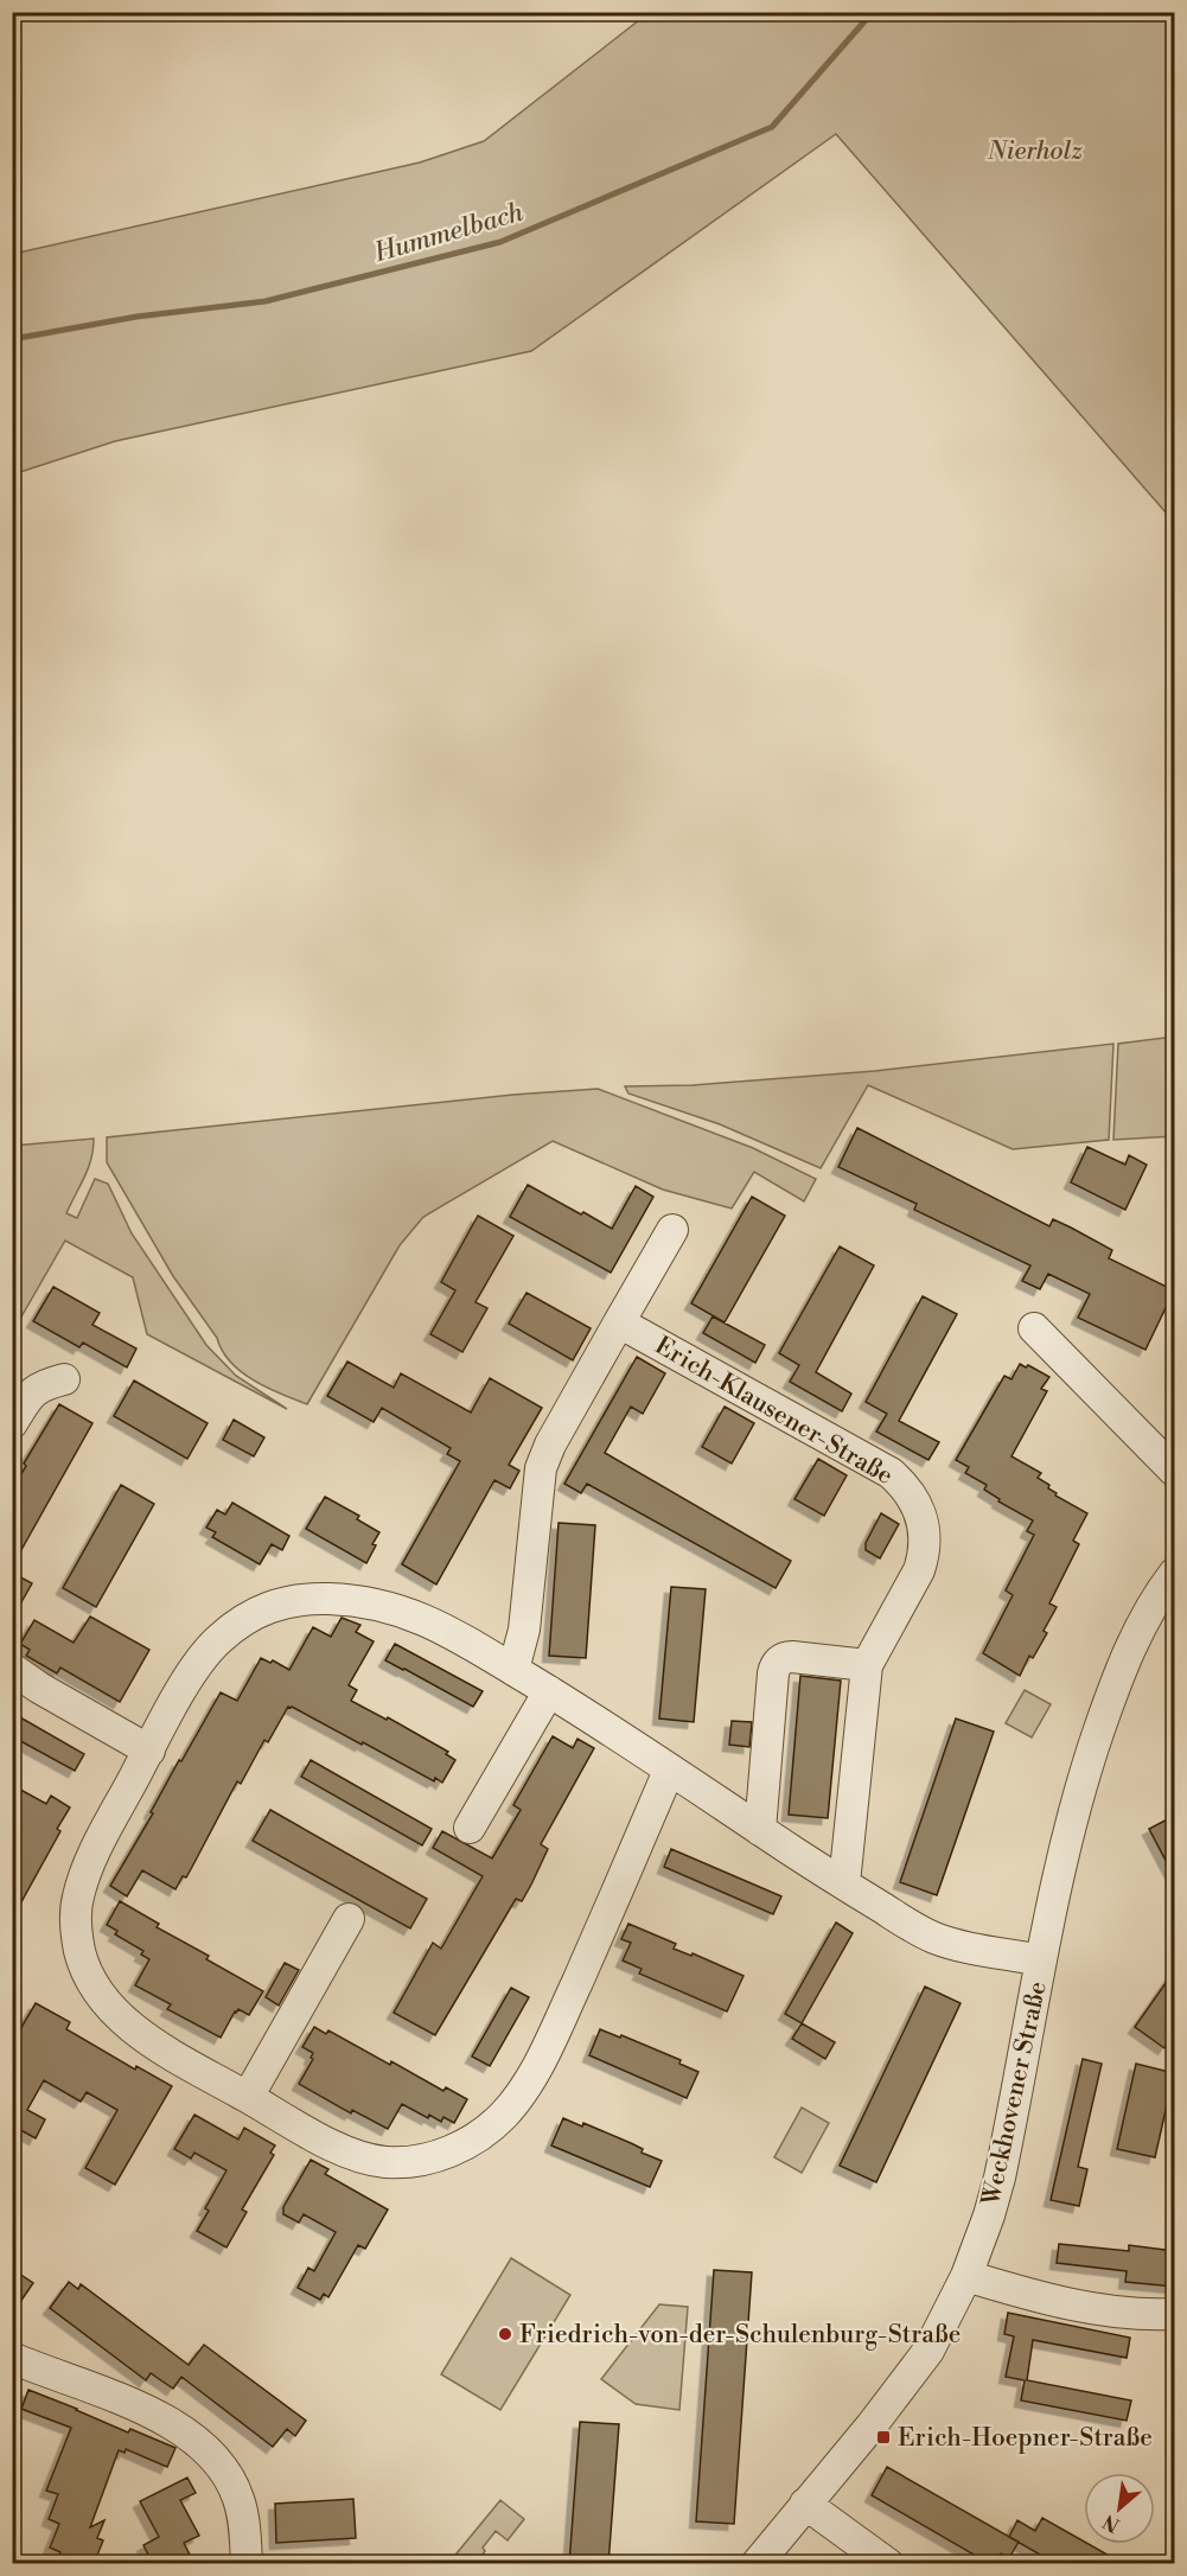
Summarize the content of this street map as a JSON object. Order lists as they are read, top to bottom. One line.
{"streets":{"street":["Erich-Klausener-Straße","Weckhovener Straße"]},"water":["Hummelbach"],"parks":["Nierholz"],"places":{"other":["Friedrich-von-der-Schulenburg-Straße"],"transit":["Erich-Hoepner-Straße"]},"north":"bottom left"}
